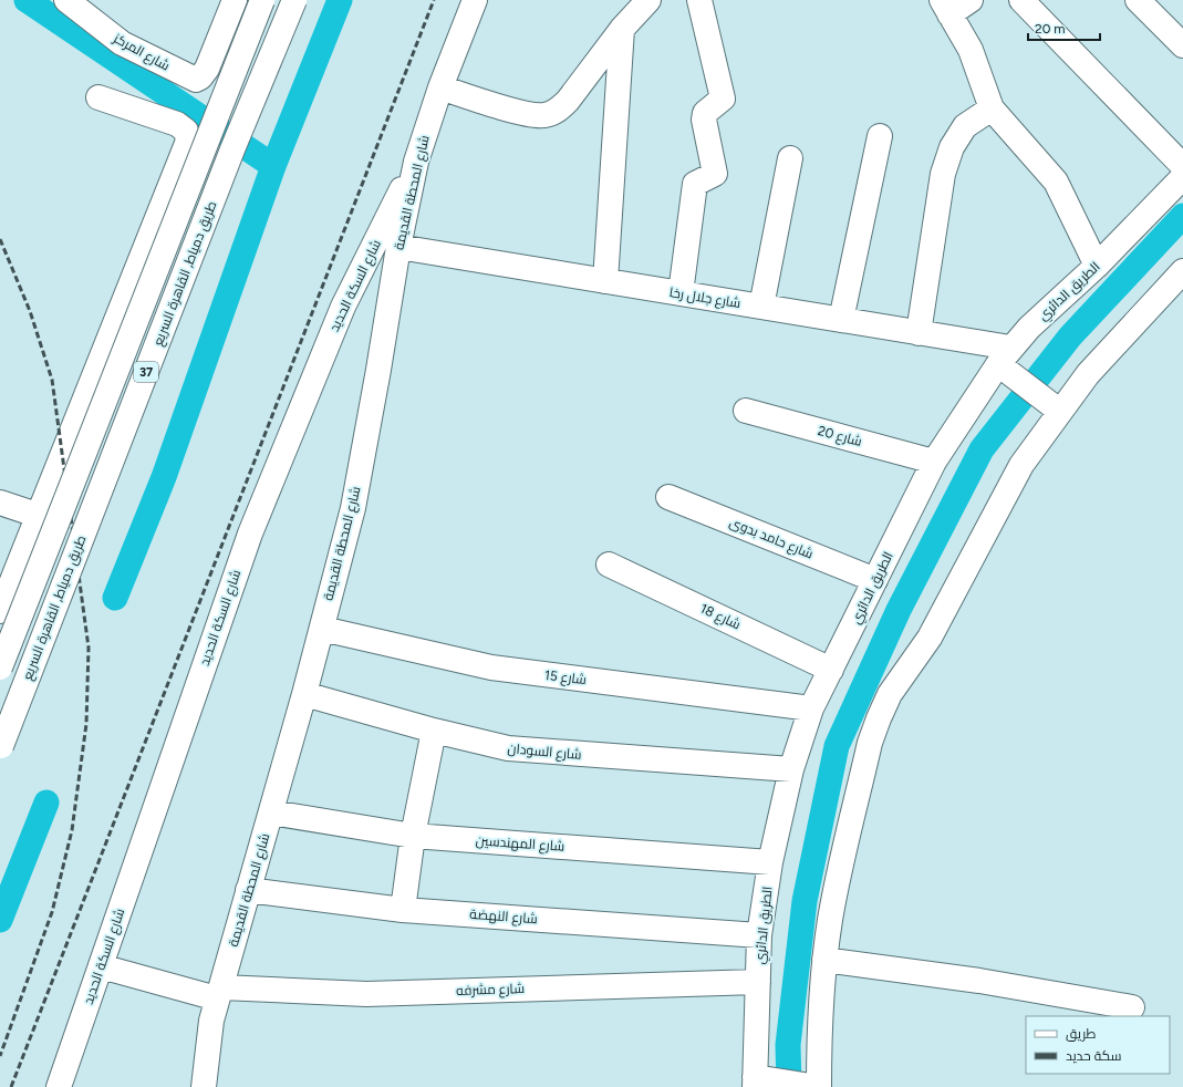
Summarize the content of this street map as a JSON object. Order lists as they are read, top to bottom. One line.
{"streets":{"main road":["شارع المركز","شارع المحطة القديمة","طريق دمياط, القاهرة السريع","شارع السكة الحديد","الطريق الدائري","شارع جلال رخا","37","شارع 20","شارع حامد بدوى","شارع 18","شارع 15","شارع السودان","شارع المهندسين","شارع النهضة","شارع مشرفه"]},"crossings":[["شارع المحطة القديمة","شارع السكة الحديد"],["شارع المحطة القديمة","شارع جلال رخا"],["شارع المحطة القديمة","شارع 15"],["شارع المحطة القديمة","شارع السودان"],["شارع المحطة القديمة","شارع المهندسين"],["شارع المحطة القديمة","شارع النهضة"],["شارع المحطة القديمة","شارع مشرفه"],["شارع السكة الحديد","شارع مشرفه"],["الطريق الدائري","شارع جلال رخا"],["الطريق الدائري","شارع 20"],["الطريق الدائري","شارع حامد بدوى"],["الطريق الدائري","شارع 18"],["الطريق الدائري","شارع 15"],["الطريق الدائري","شارع السودان"],["الطريق الدائري","شارع المهندسين"],["الطريق الدائري","شارع النهضة"],["الطريق الدائري","شارع مشرفه"]],"legend":["طريق","سكة حديد"],"scale_bar":"20 m"}
